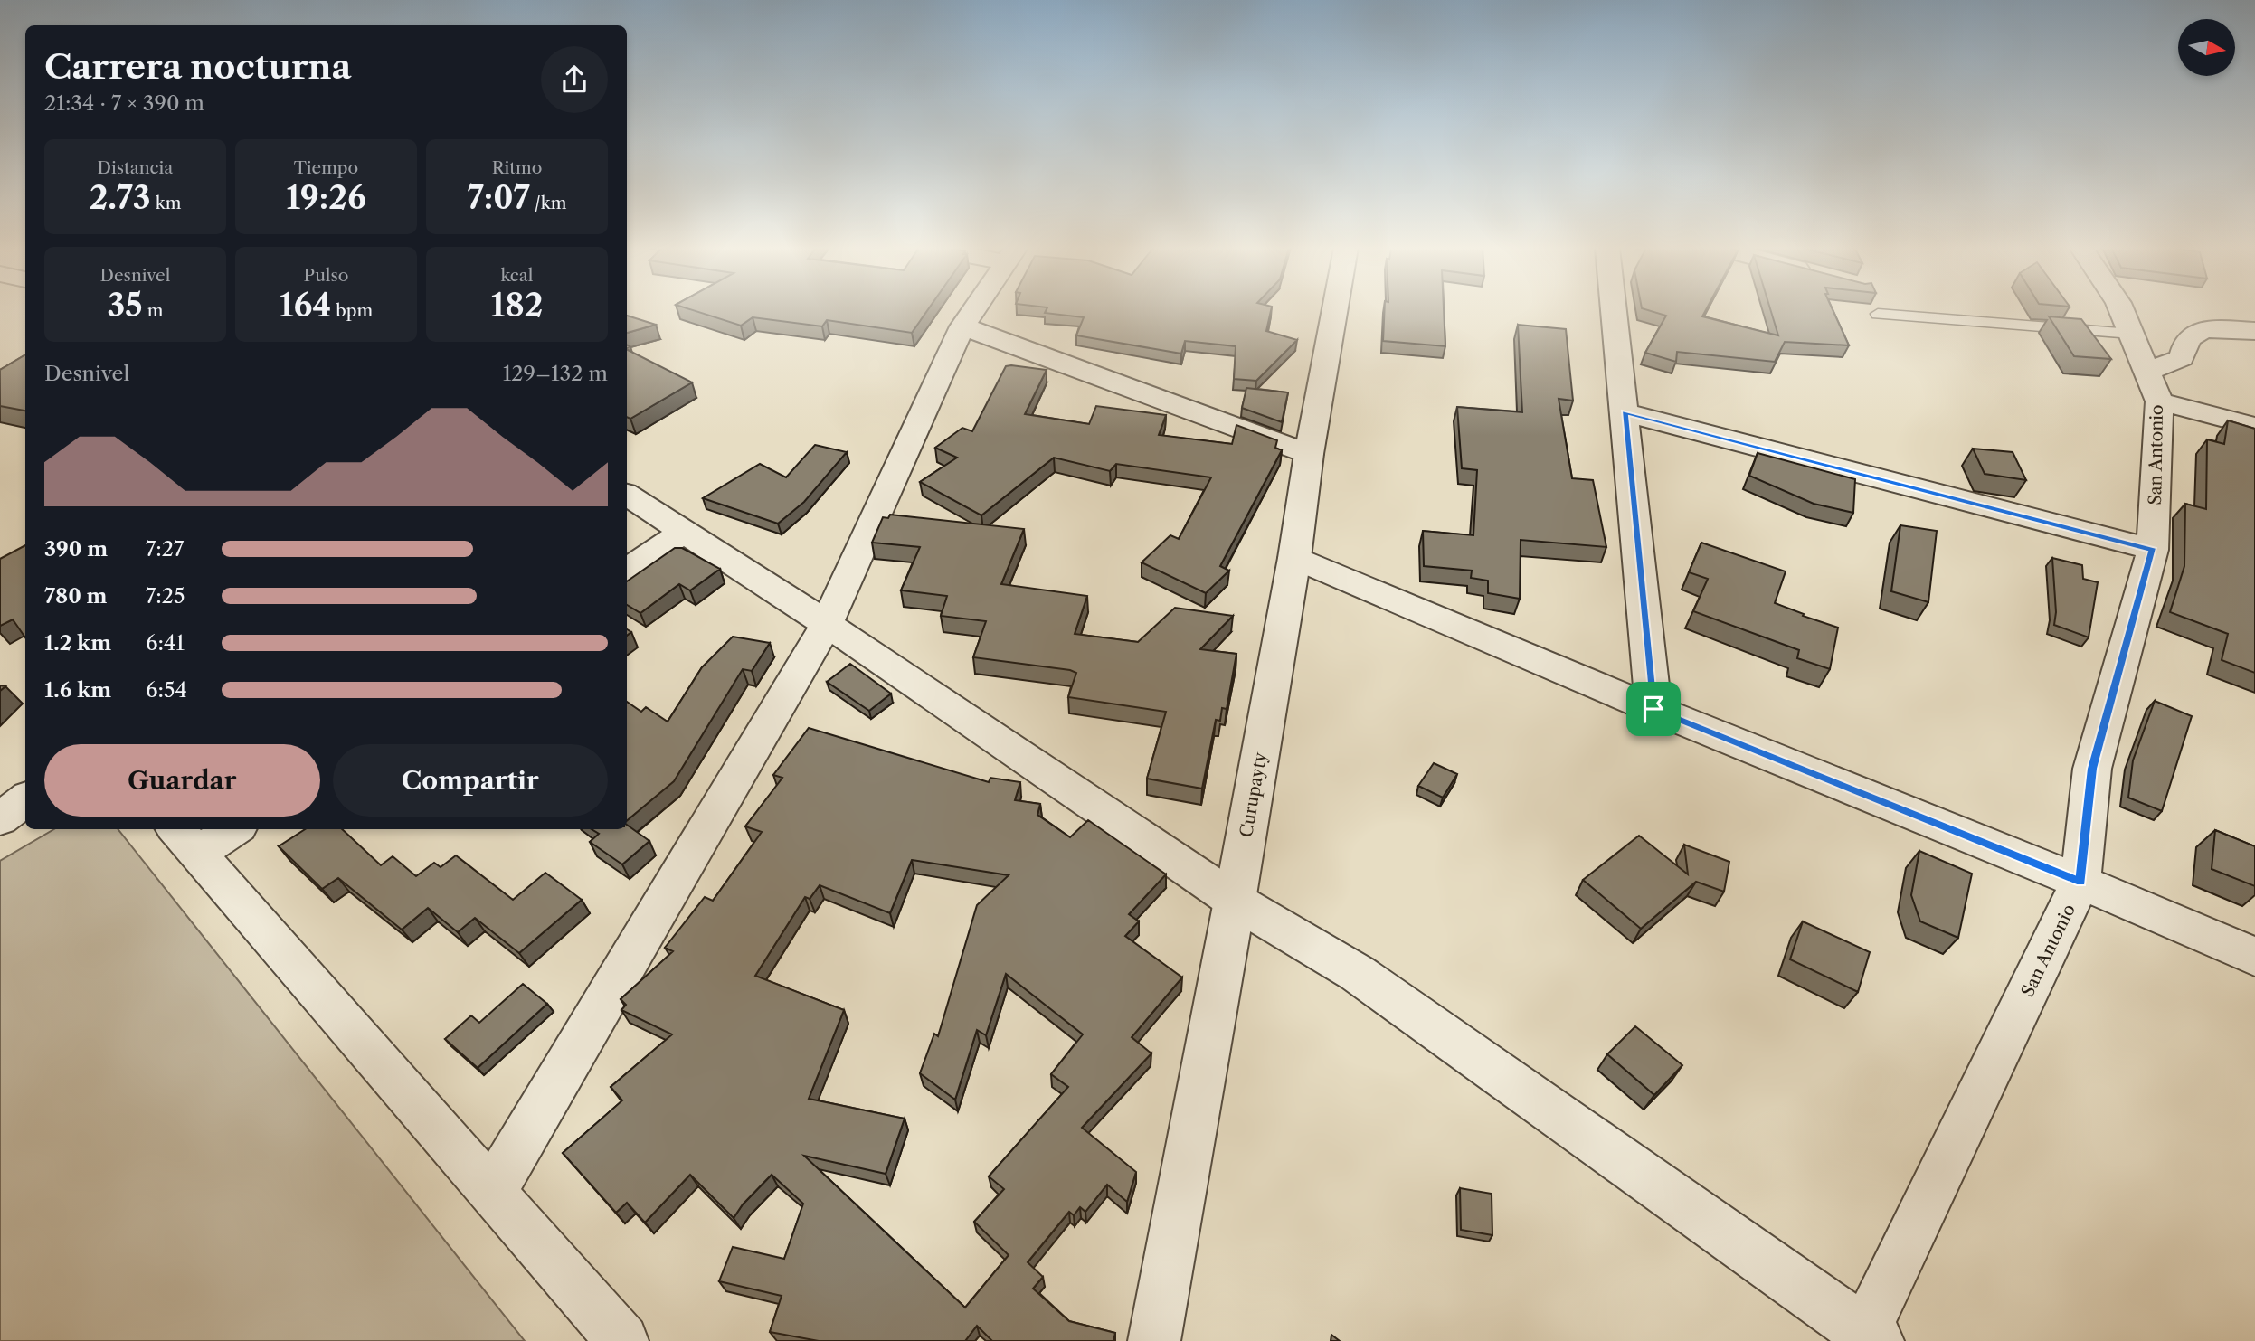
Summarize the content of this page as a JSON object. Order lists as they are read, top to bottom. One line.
{"streets":{"street":["San Antonio","Curupayty"]},"north":"right","page":{"heading":["Carrera nocturna","21:34 · 7 × 390 m"],"stats":[["Distancia","2.73 km"],["Tiempo","19:26"],["Ritmo","7:07 /km"],["Desnivel","35 m"],["Pulso","164 bpm"],["kcal","182"]],"chart":["Desnivel","129–132 m"],"list":[{"name":"390 m","note":"7:27"},{"name":"780 m","note":"7:25"},{"name":"1.2 km","note":"6:41"},{"name":"1.6 km","note":"6:54"}],"buttons":["Guardar","Compartir"]}}
